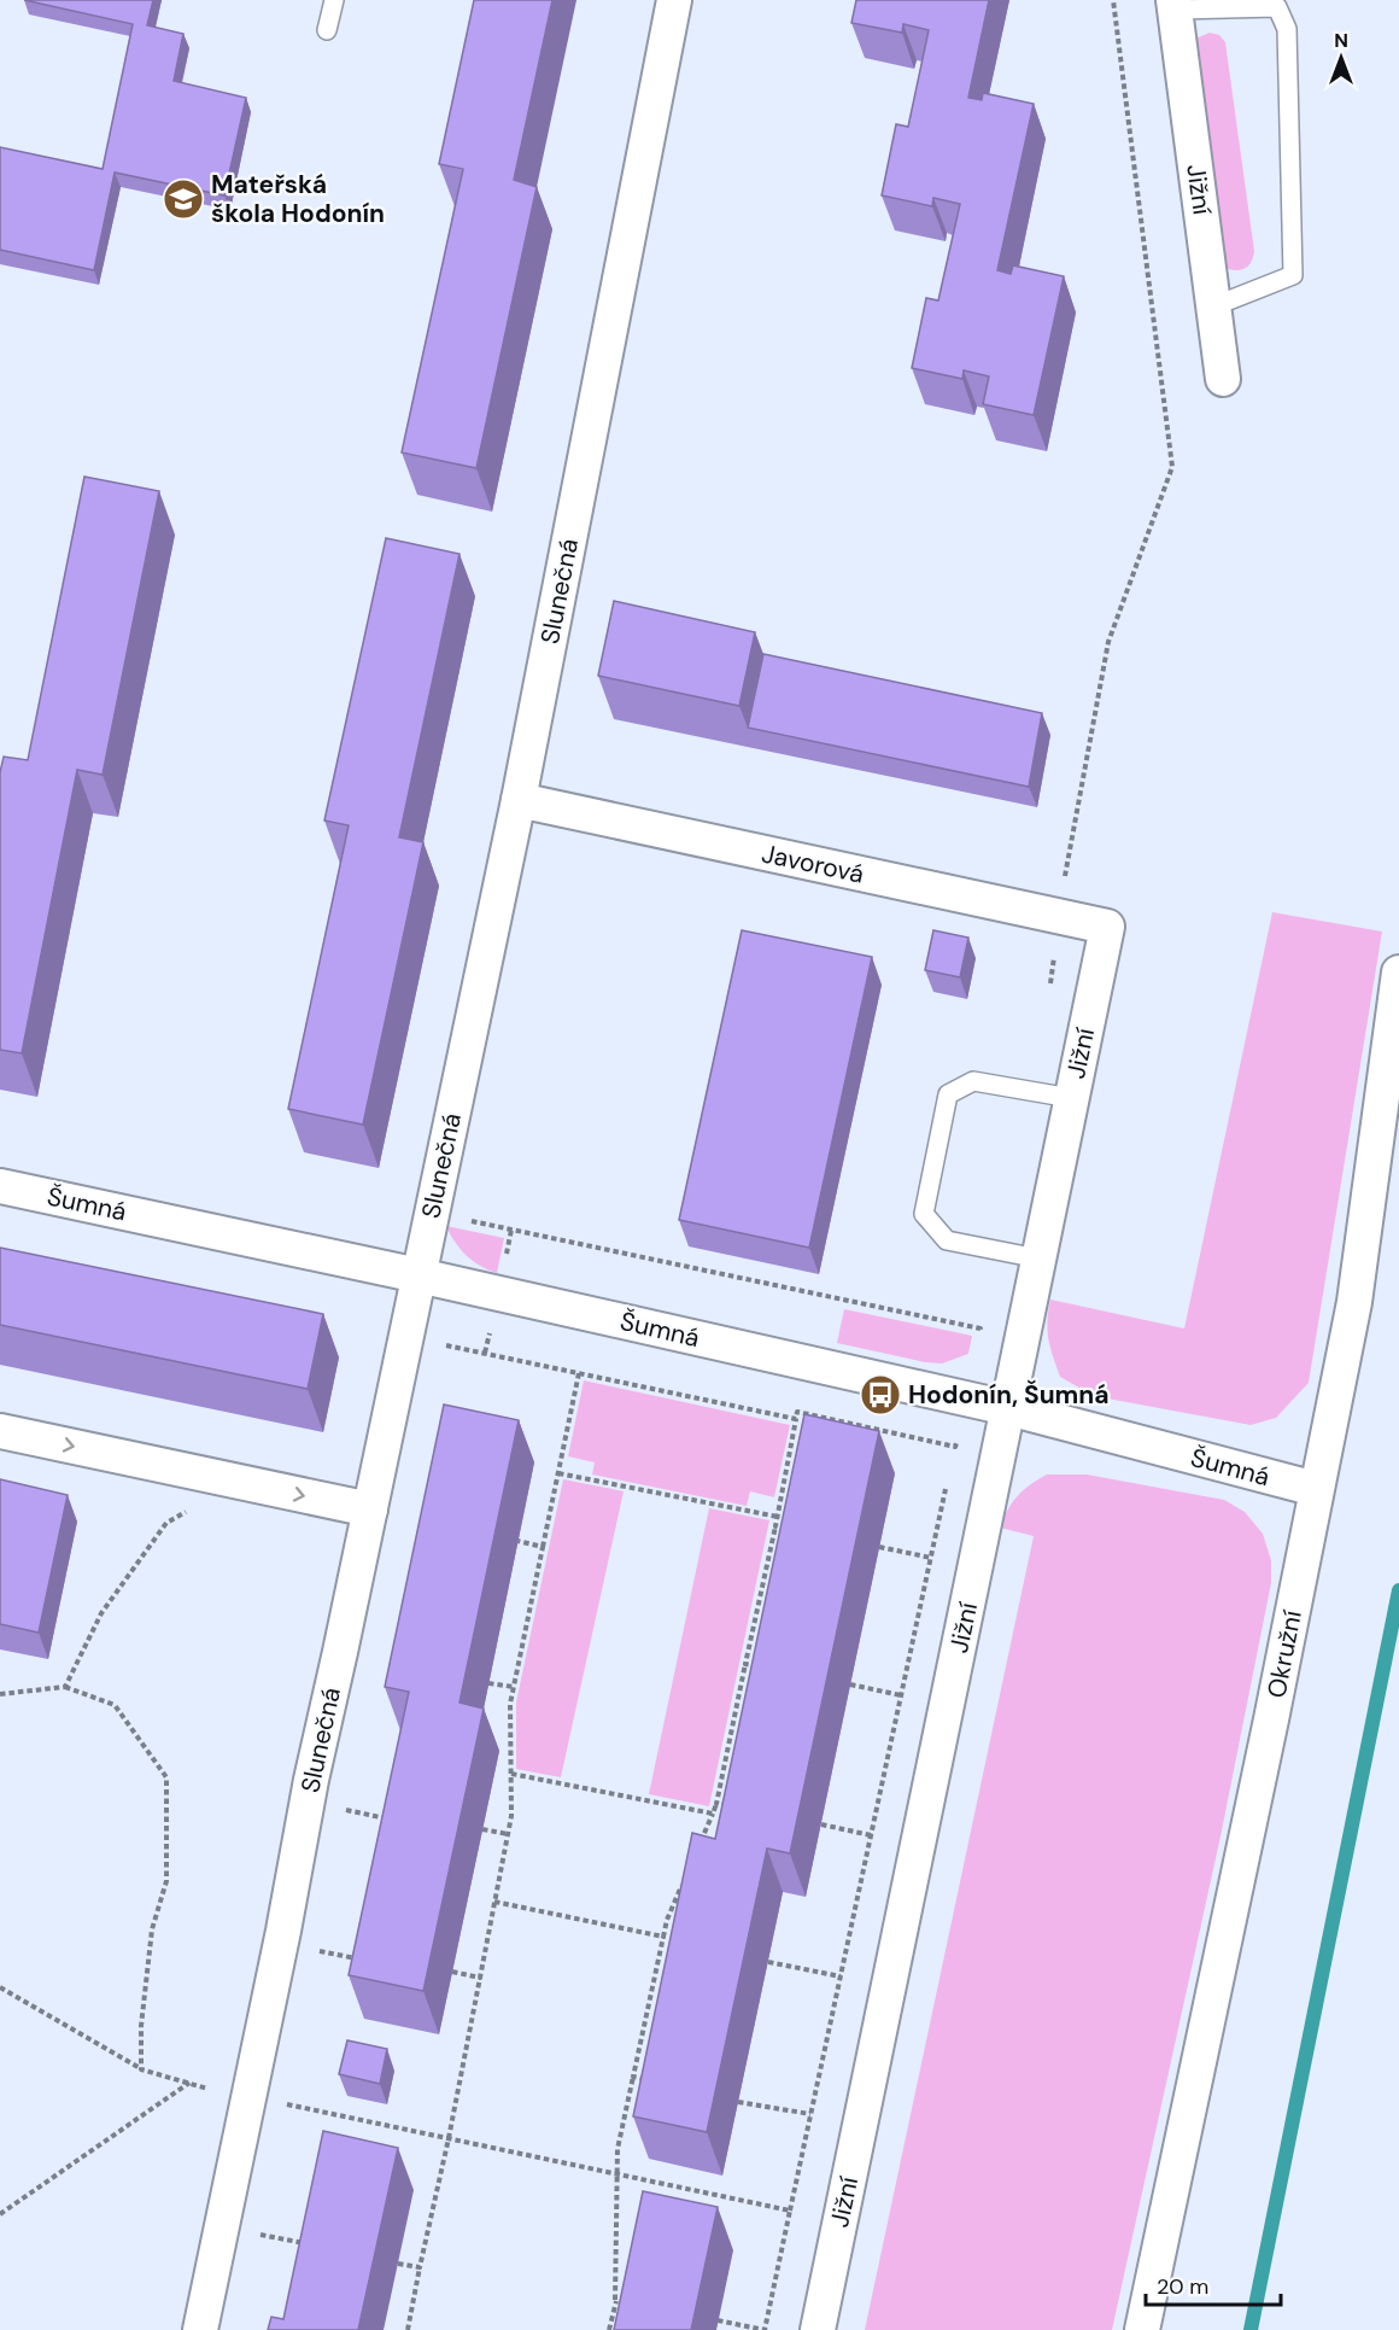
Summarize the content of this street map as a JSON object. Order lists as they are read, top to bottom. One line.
{"streets":{"street":["Jižní","Slunečná","Javorová","Šumná","Okružní"]},"crossings":[["Jižní","Javorová"],["Jižní","Šumná"],["Slunečná","Javorová"],["Slunečná","Šumná"],["Šumná","Okružní"]],"places":{"school or university":["Mateřská škola Hodonín"],"bus stop":["Hodonín, Šumná"]},"scale_bar":"20 m","north":"top"}
